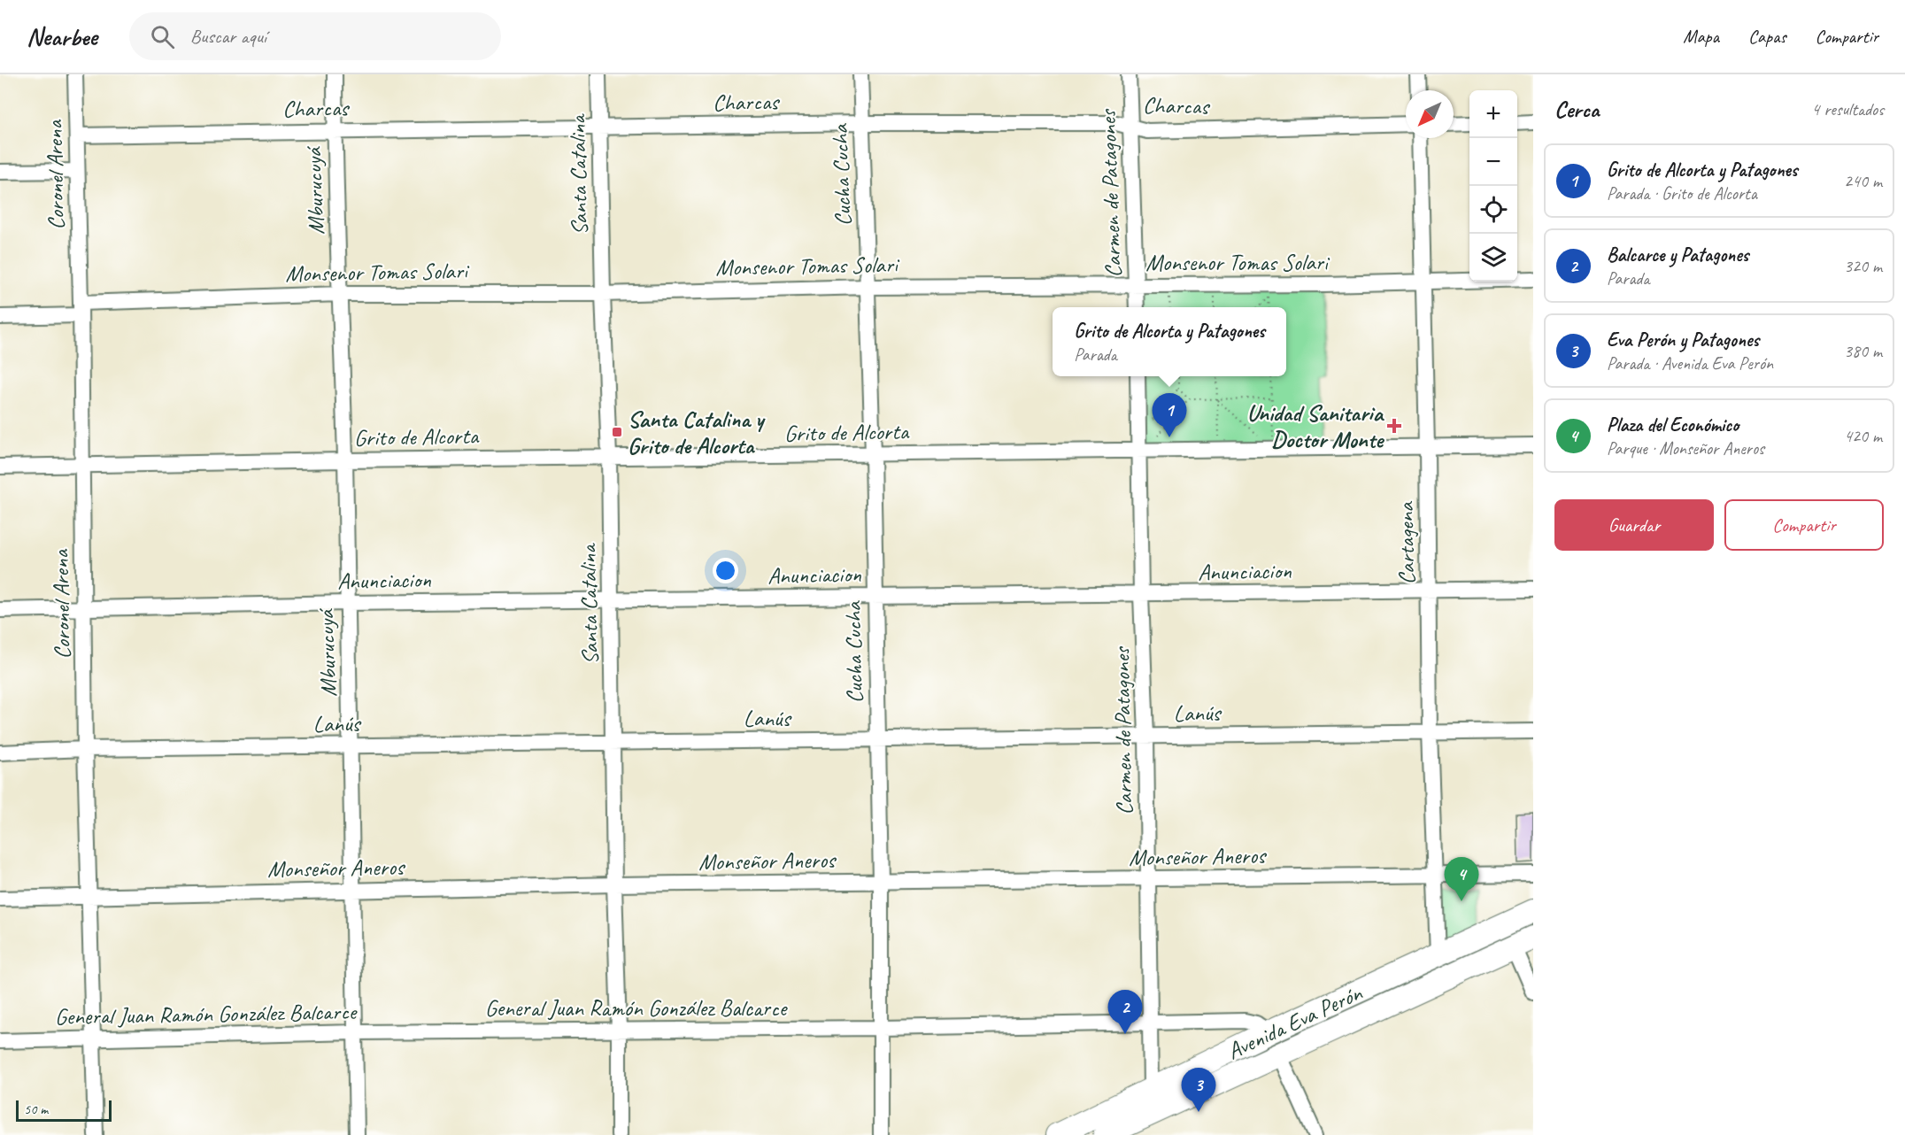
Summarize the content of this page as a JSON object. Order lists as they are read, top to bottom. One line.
{"streets":{"main road":["Avenida Eva Perón"],"street":["Charcas","Coronel Arena","Santa Catalina","Cucha Cucha","Mburucuyá","Carmen de Patagones","Monsenor Tomas Solari","Grito de Alcorta","Cartagena","Anunciacion","Lanús","Monseñor Aneros","General Juan Ramón González Balcarce"]},"crossings":[["Charcas","Coronel Arena"],["Charcas","Santa Catalina"],["Charcas","Cucha Cucha"],["Charcas","Mburucuyá"],["Charcas","Carmen de Patagones"],["Coronel Arena","Monsenor Tomas Solari"],["Coronel Arena","Grito de Alcorta"],["Coronel Arena","Anunciacion"],["Coronel Arena","Lanús"],["Coronel Arena","Monseñor Aneros"],["Coronel Arena","General Juan Ramón González Balcarce"],["Santa Catalina","Monsenor Tomas Solari"],["Santa Catalina","Grito de Alcorta"],["Santa Catalina","Anunciacion"],["Santa Catalina","Lanús"],["Santa Catalina","Monseñor Aneros"],["Santa Catalina","General Juan Ramón González Balcarce"],["Cucha Cucha","Monsenor Tomas Solari"],["Cucha Cucha","Grito de Alcorta"],["Cucha Cucha","Anunciacion"],["Cucha Cucha","Lanús"],["Cucha Cucha","Monseñor Aneros"],["Cucha Cucha","General Juan Ramón González Balcarce"],["Mburucuyá","Monsenor Tomas Solari"],["Mburucuyá","Grito de Alcorta"],["Mburucuyá","Anunciacion"],["Mburucuyá","Lanús"],["Mburucuyá","Monseñor Aneros"],["Mburucuyá","General Juan Ramón González Balcarce"],["Carmen de Patagones","Monsenor Tomas Solari"],["Carmen de Patagones","Grito de Alcorta"],["Carmen de Patagones","Anunciacion"],["Carmen de Patagones","Lanús"],["Carmen de Patagones","Monseñor Aneros"],["Carmen de Patagones","General Juan Ramón González Balcarce"],["Carmen de Patagones","Avenida Eva Perón"],["Monsenor Tomas Solari","Cartagena"],["Grito de Alcorta","Cartagena"],["Cartagena","Anunciacion"],["Cartagena","Lanús"],["Cartagena","Monseñor Aneros"],["Cartagena","Avenida Eva Perón"],["General Juan Ramón González Balcarce","Avenida Eva Perón"]],"places":{"health":["Unidad Sanitaria Doctor Monte"],"transit":["Santa Catalina y Grito de Alcorta"]},"scale_bar":"50 m","north":"bottom left","page":{"header":"Nearbee","search":"Buscar aquí","nav":["Mapa","Capas","Compartir"],"heading":["Cerca","4 resultados"],"map_buttons":["+","−"],"list":[{"mark":"1","name":"Grito de Alcorta y Patagones","note":"Parada · Grito de Alcorta","value":"240 m"},{"mark":"2","name":"Balcarce y Patagones","note":"Parada","value":"320 m"},{"mark":"3","name":"Eva Perón y Patagones","note":"Parada · Avenida Eva Perón","value":"380 m"},{"mark":"4","name":"Plaza del Económico","note":"Parque · Monseñor Aneros","value":"420 m"}],"popup":["Grito de Alcorta y Patagones","Parada"],"pins":["1","4","2","3"],"buttons":["Guardar","Compartir"],"scale":"50 m"}}
